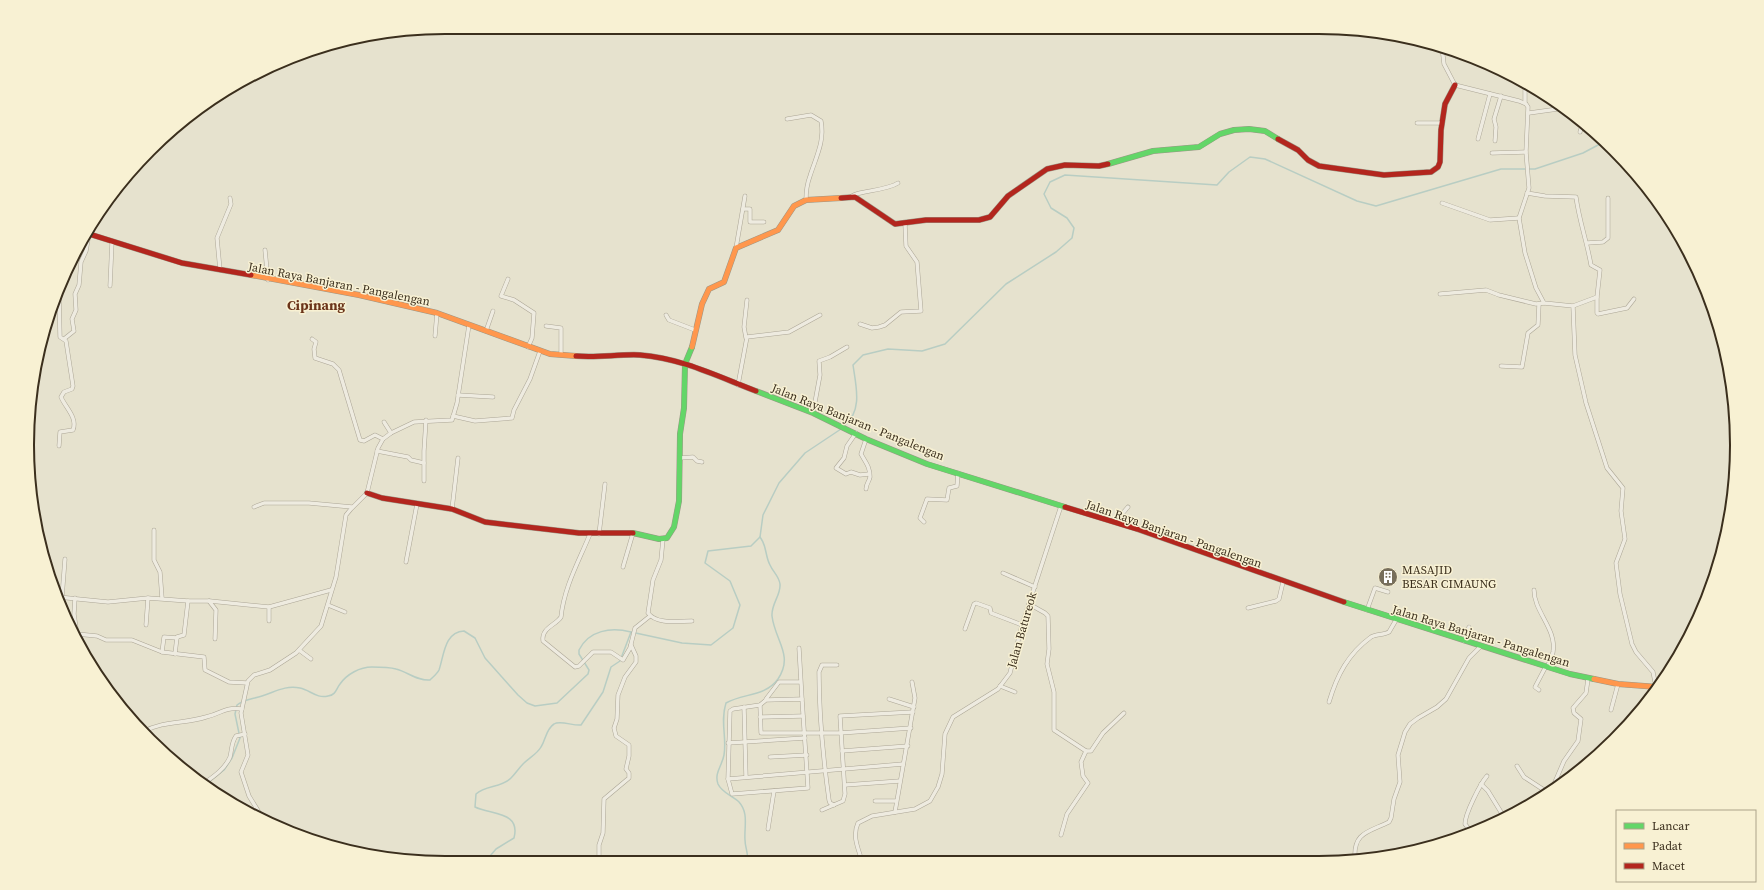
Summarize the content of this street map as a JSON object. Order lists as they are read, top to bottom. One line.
{"streets":{"main road":["Jalan Raya Banjaran - Pangalengan"],"street":["Jalan Batureok"]},"crossings":[["Jalan Raya Banjaran - Pangalengan","Jalan Batureok"]],"districts":["Cipinang"],"places":{"building":["MASAJID BESAR CIMAUNG"]},"legend":["Lancar","Padat","Macet"]}
